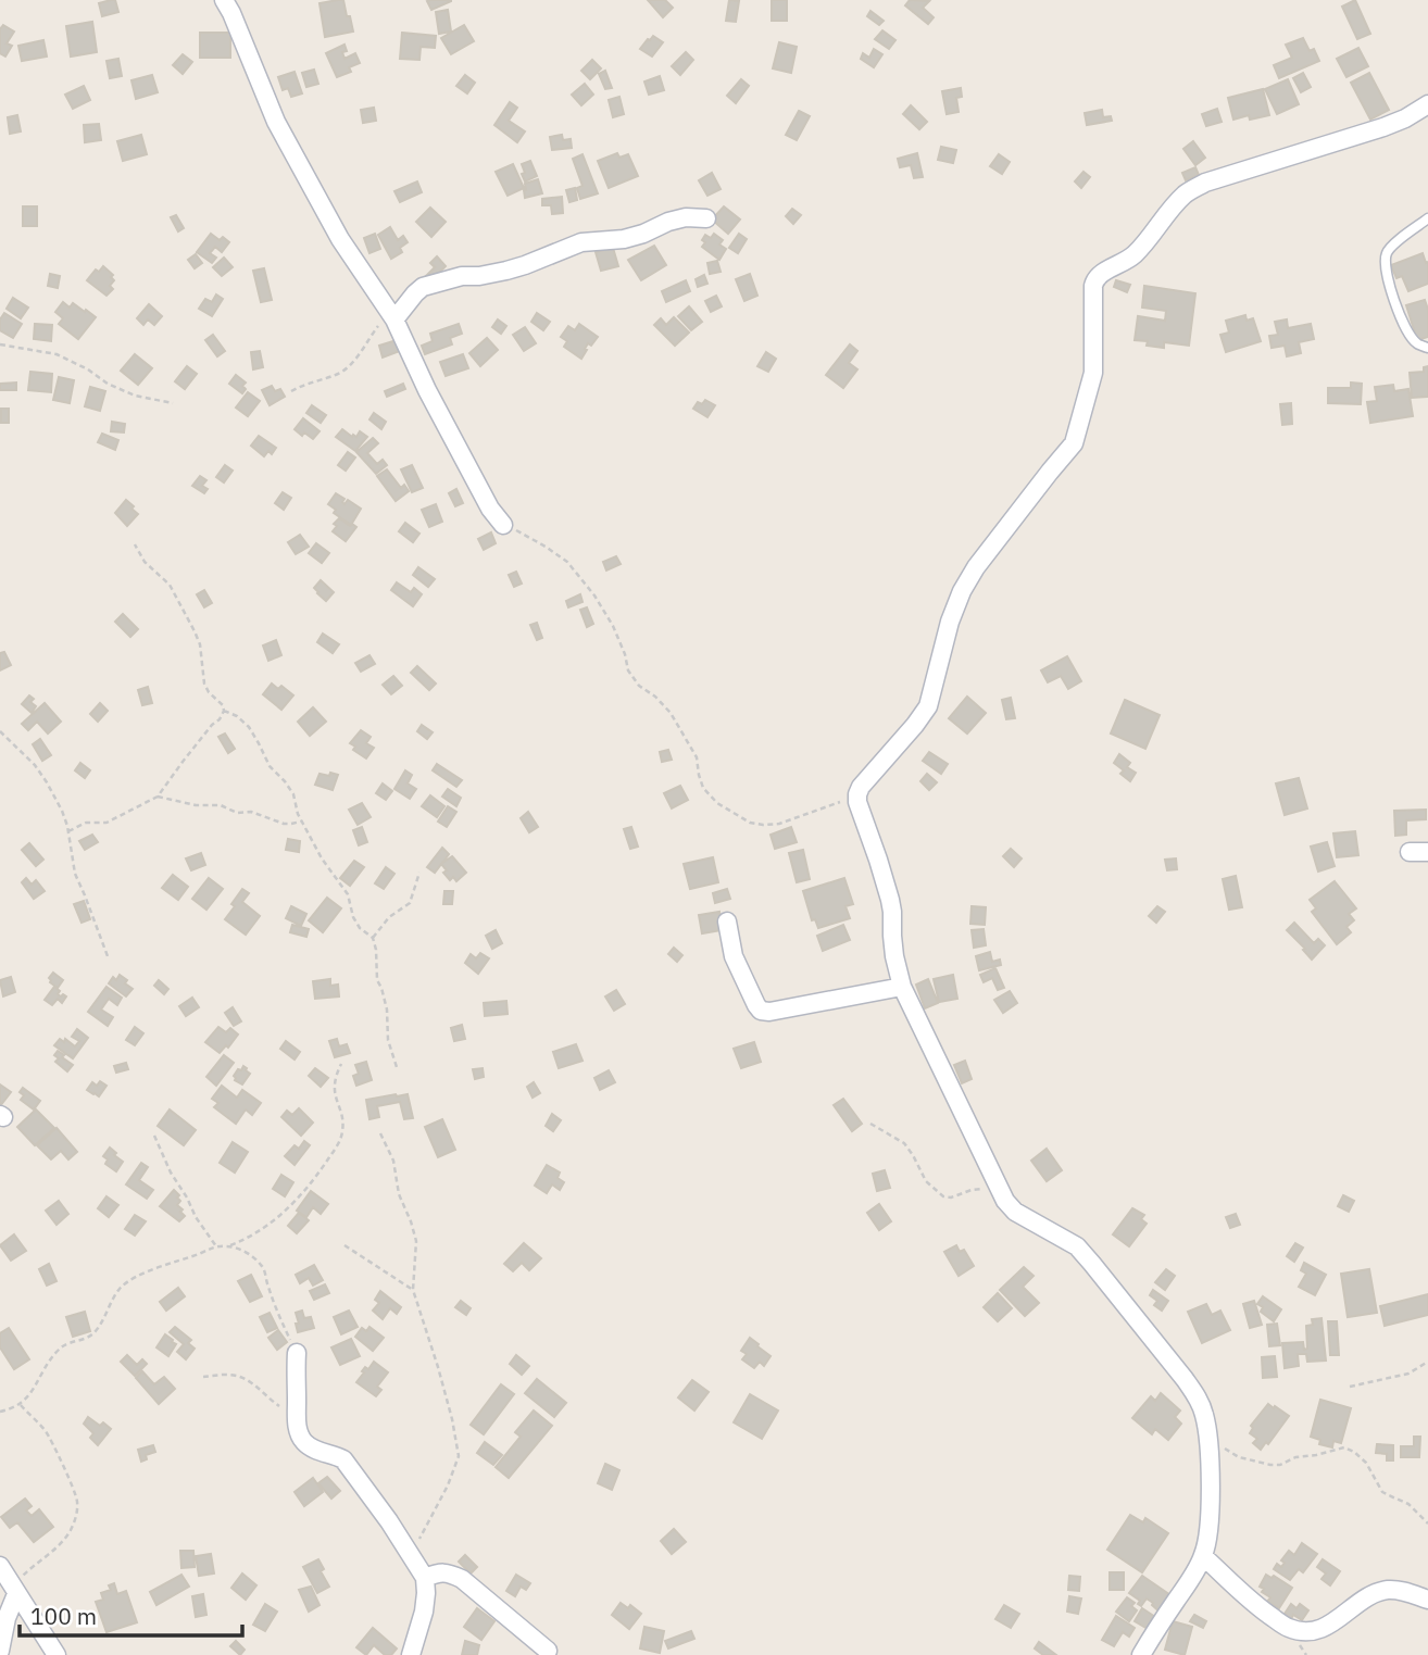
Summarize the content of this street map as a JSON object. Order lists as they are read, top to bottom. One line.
{"scale_bar":"100 m"}
